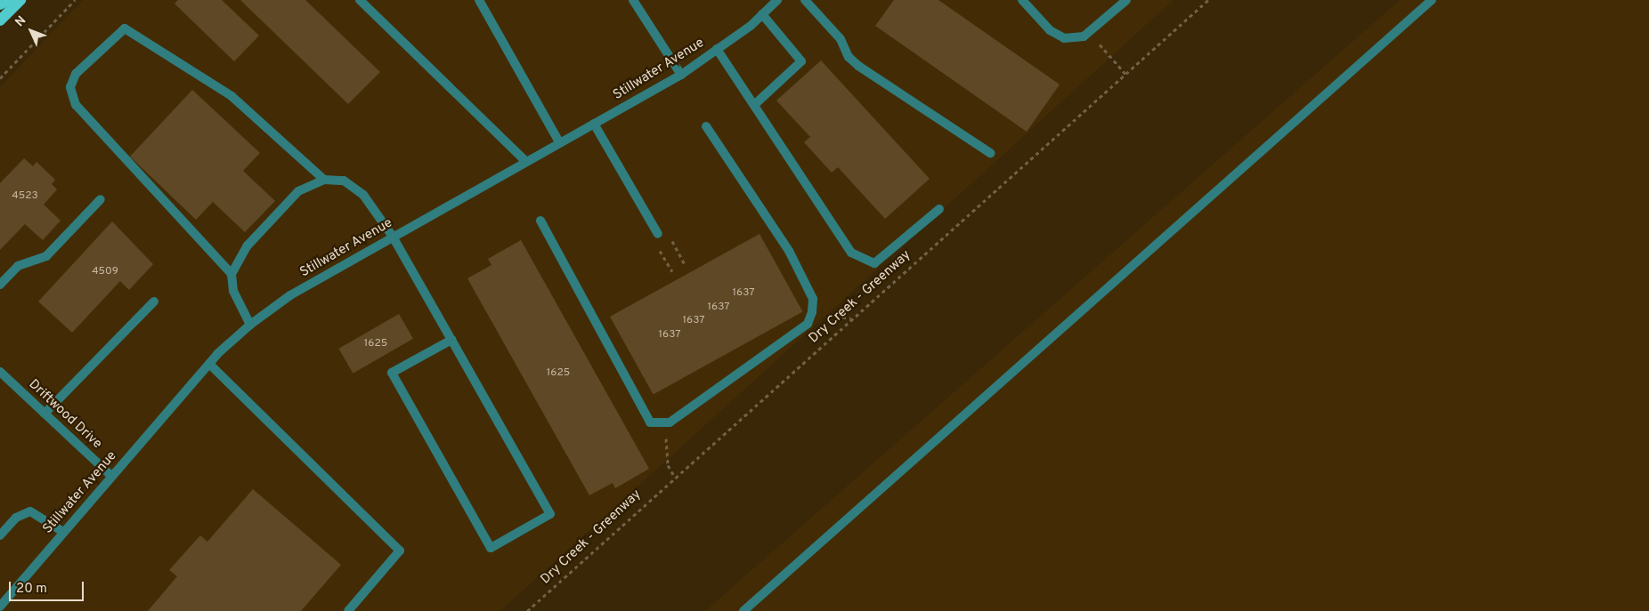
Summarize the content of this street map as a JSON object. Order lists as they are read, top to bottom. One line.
{"streets":{"street":["Stillwater Avenue","Driftwood Drive"],"path":["Dry Creek - Greenway"]},"crossings":[["Stillwater Avenue","Driftwood Drive"]],"house_numbers":["4523","4509","1637","1637","1637","1637","1625","1625"],"scale_bar":"20 m","north":"top left"}
